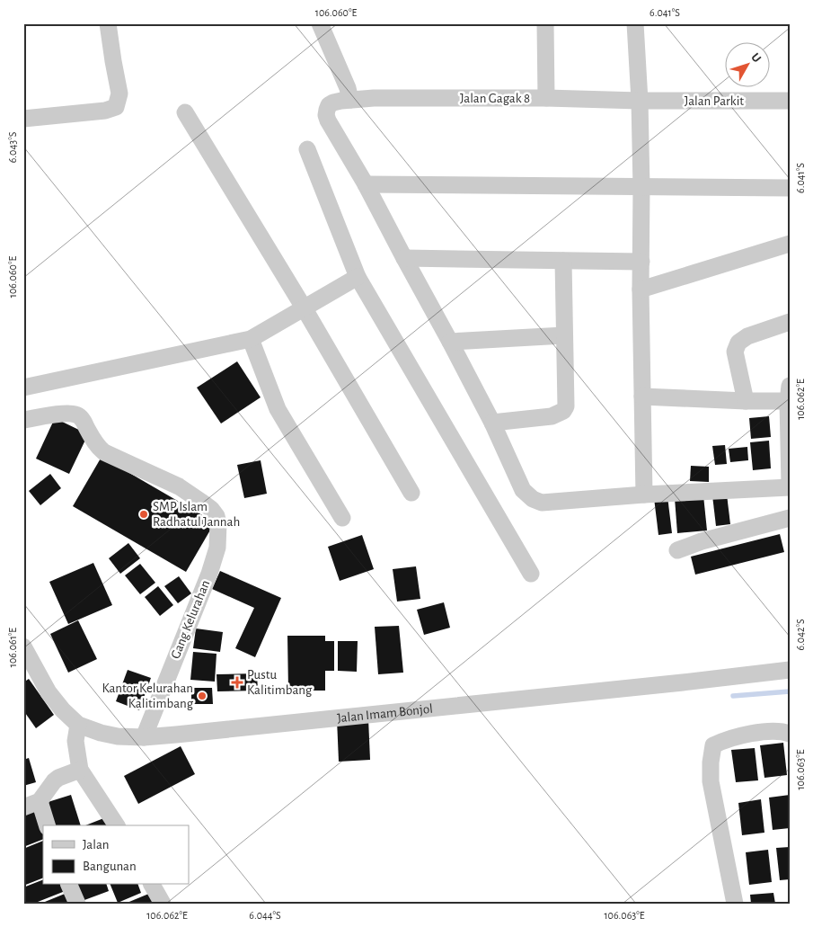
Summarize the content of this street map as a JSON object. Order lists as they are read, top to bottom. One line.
{"streets":{"street":["Jalan Gagak 8","Jalan Parkit","Gang Kelurahan","Jalan Imam Bonjol"]},"crossings":[["Jalan Gagak 8","Jalan Parkit"],["Gang Kelurahan","Jalan Imam Bonjol"]],"places":{"other":["SMP Islam Radhatul Jannah","Kantor Kelurahan Kalitimbang"],"health":["Pustu Kalitimbang"]},"legend":["Jalan","Bangunan"],"north":"top right","coordinates":["106.060°E","6.041°S","6.043°S","106.062°E","6.042°S","106.061°E","106.063°E","6.044°S"]}
